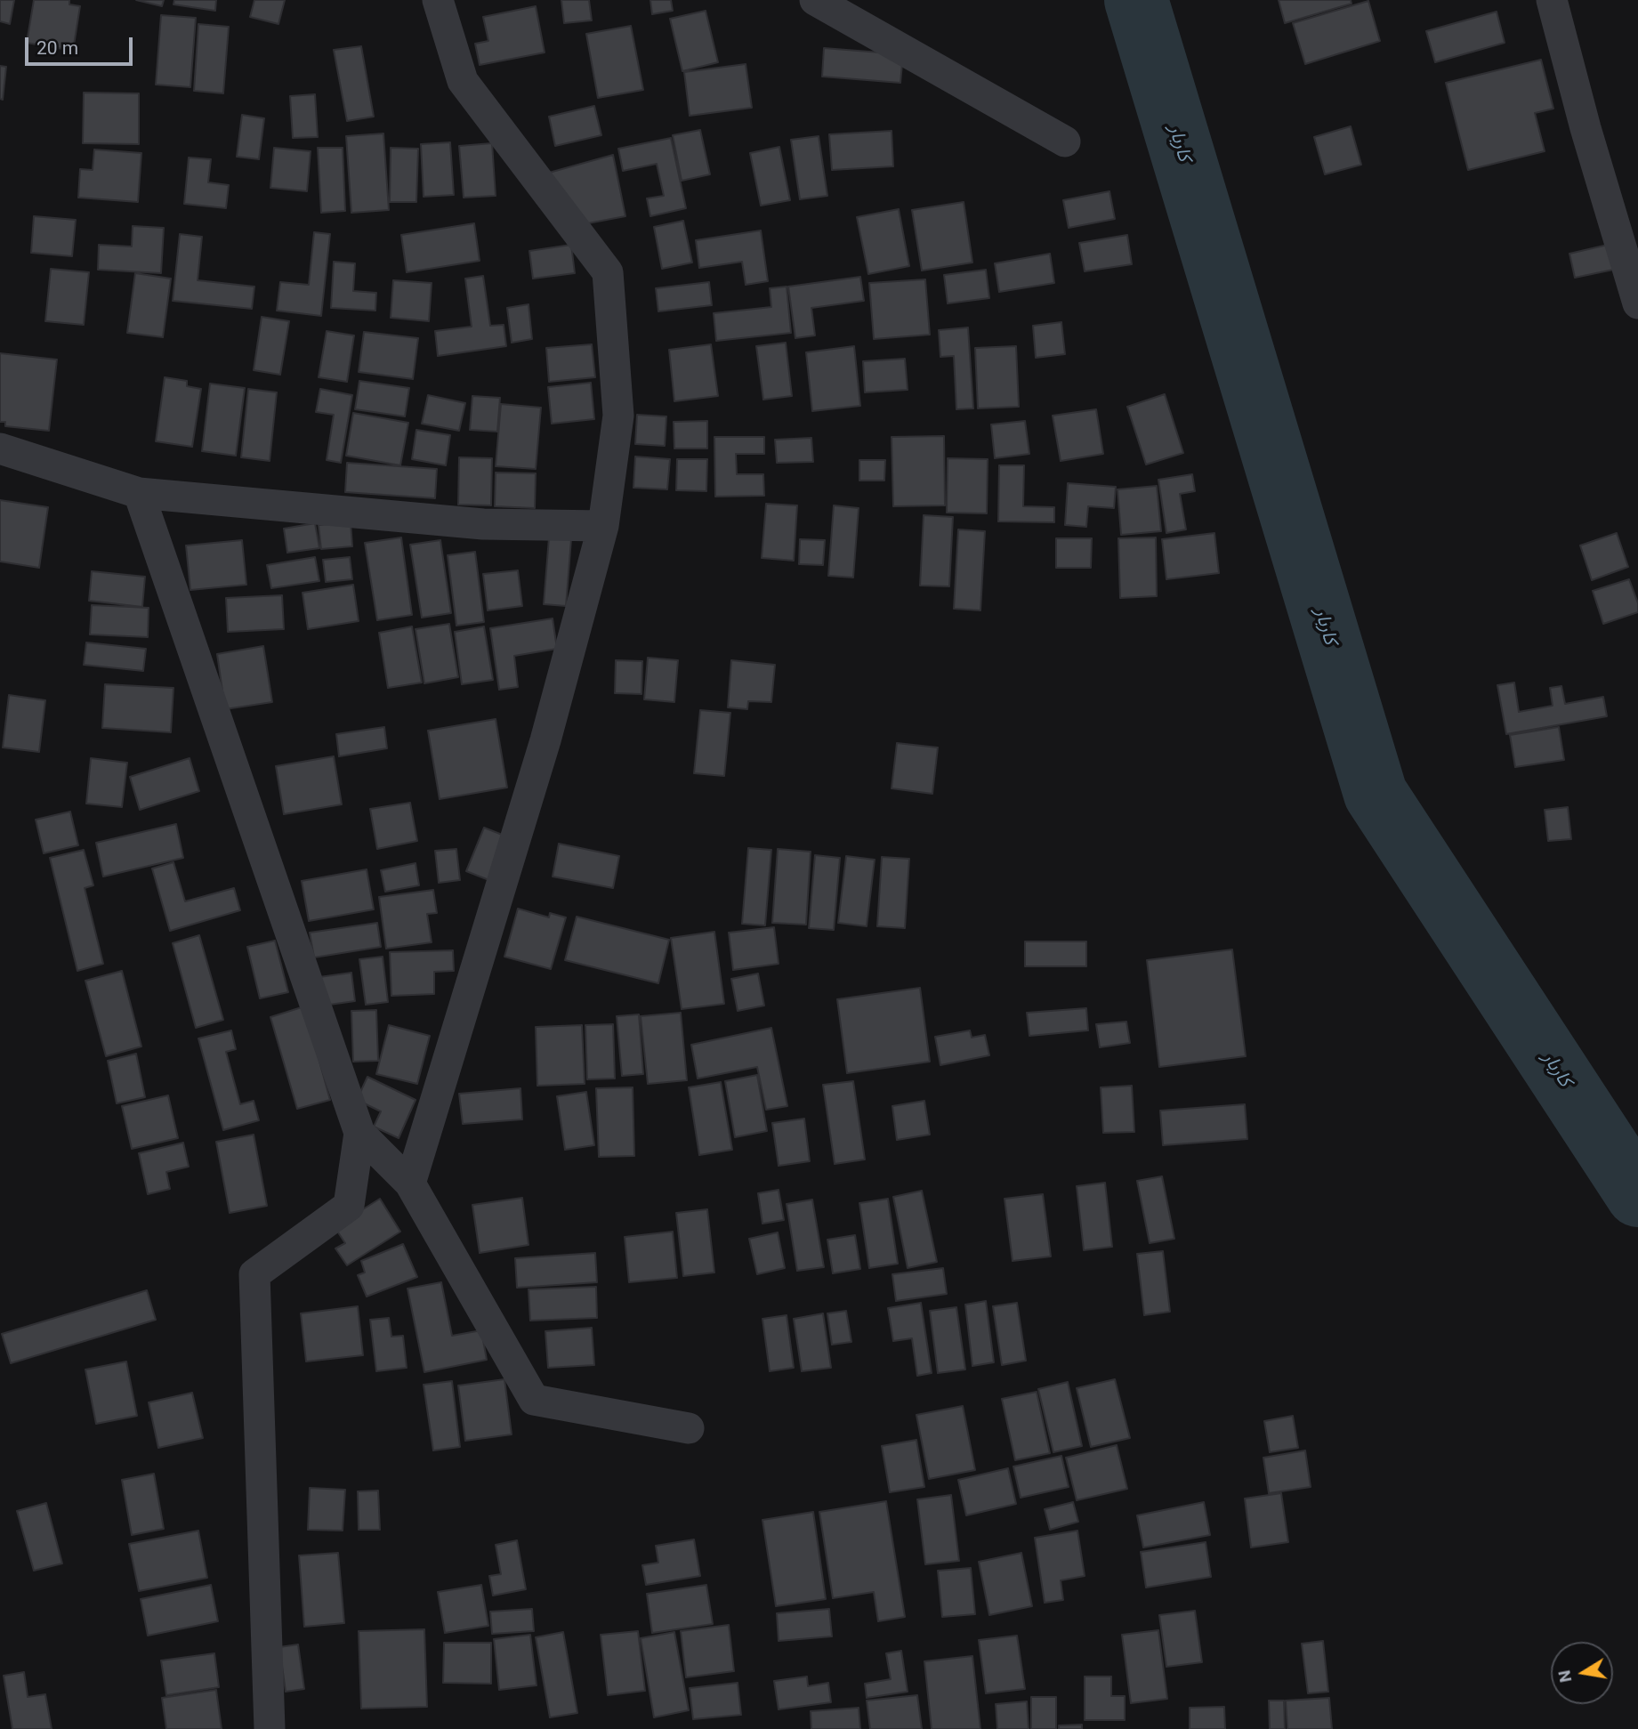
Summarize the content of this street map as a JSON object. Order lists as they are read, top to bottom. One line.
{"water":["کاربار"],"scale_bar":"20 m","north":"left"}
